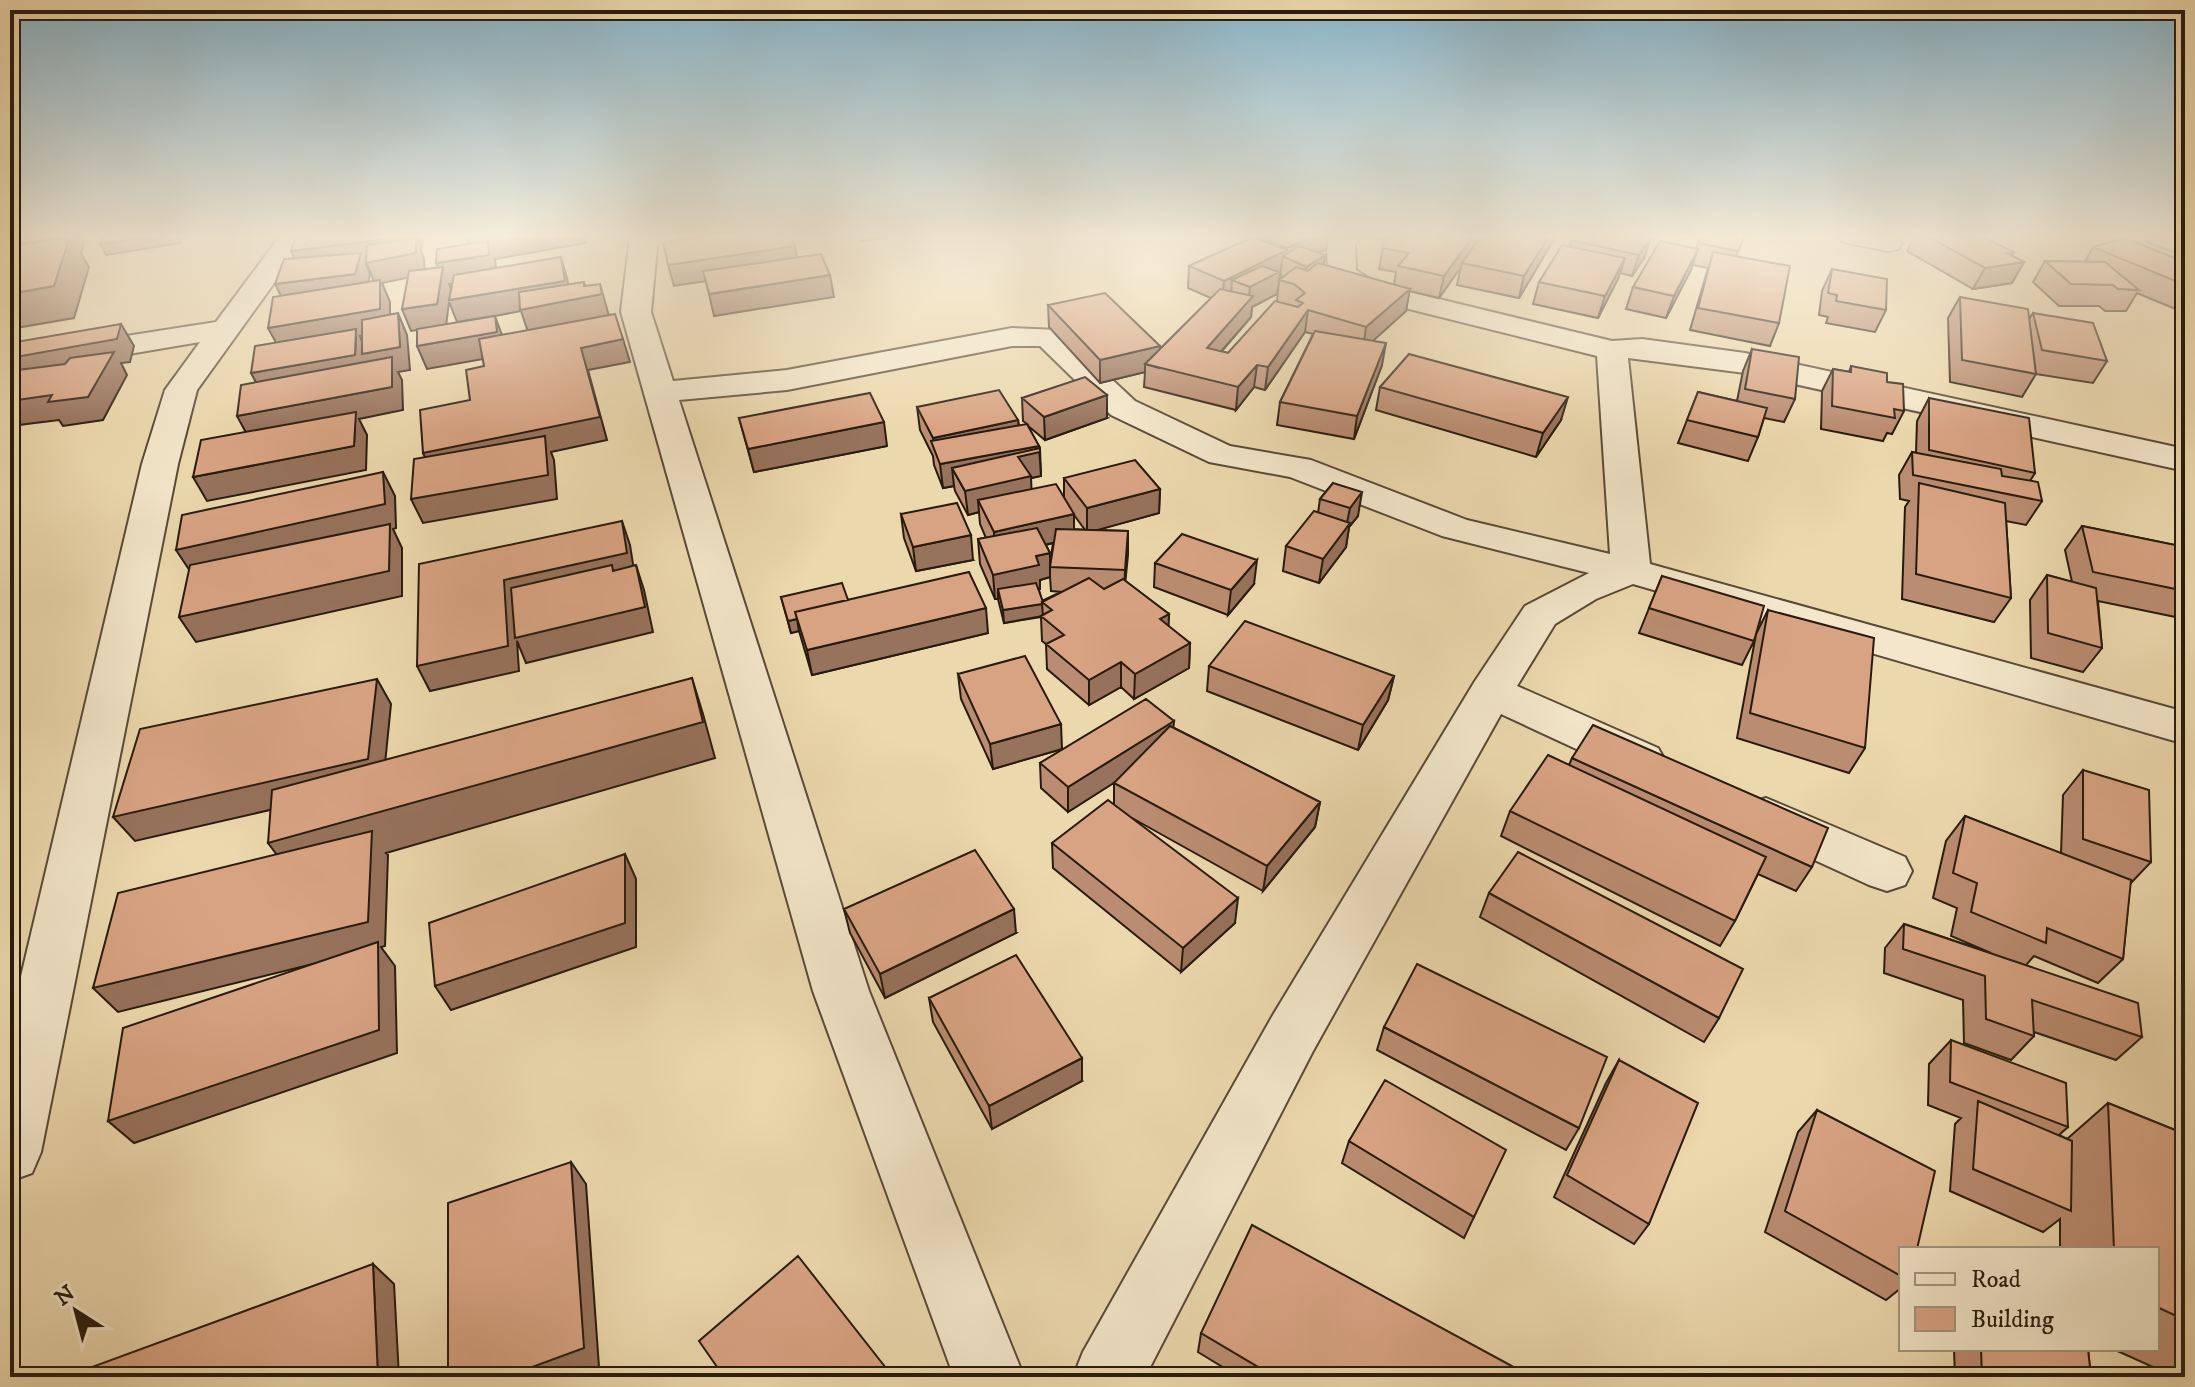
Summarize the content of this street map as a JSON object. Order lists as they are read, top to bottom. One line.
{"legend":["Road","Building"],"north":"top left"}
